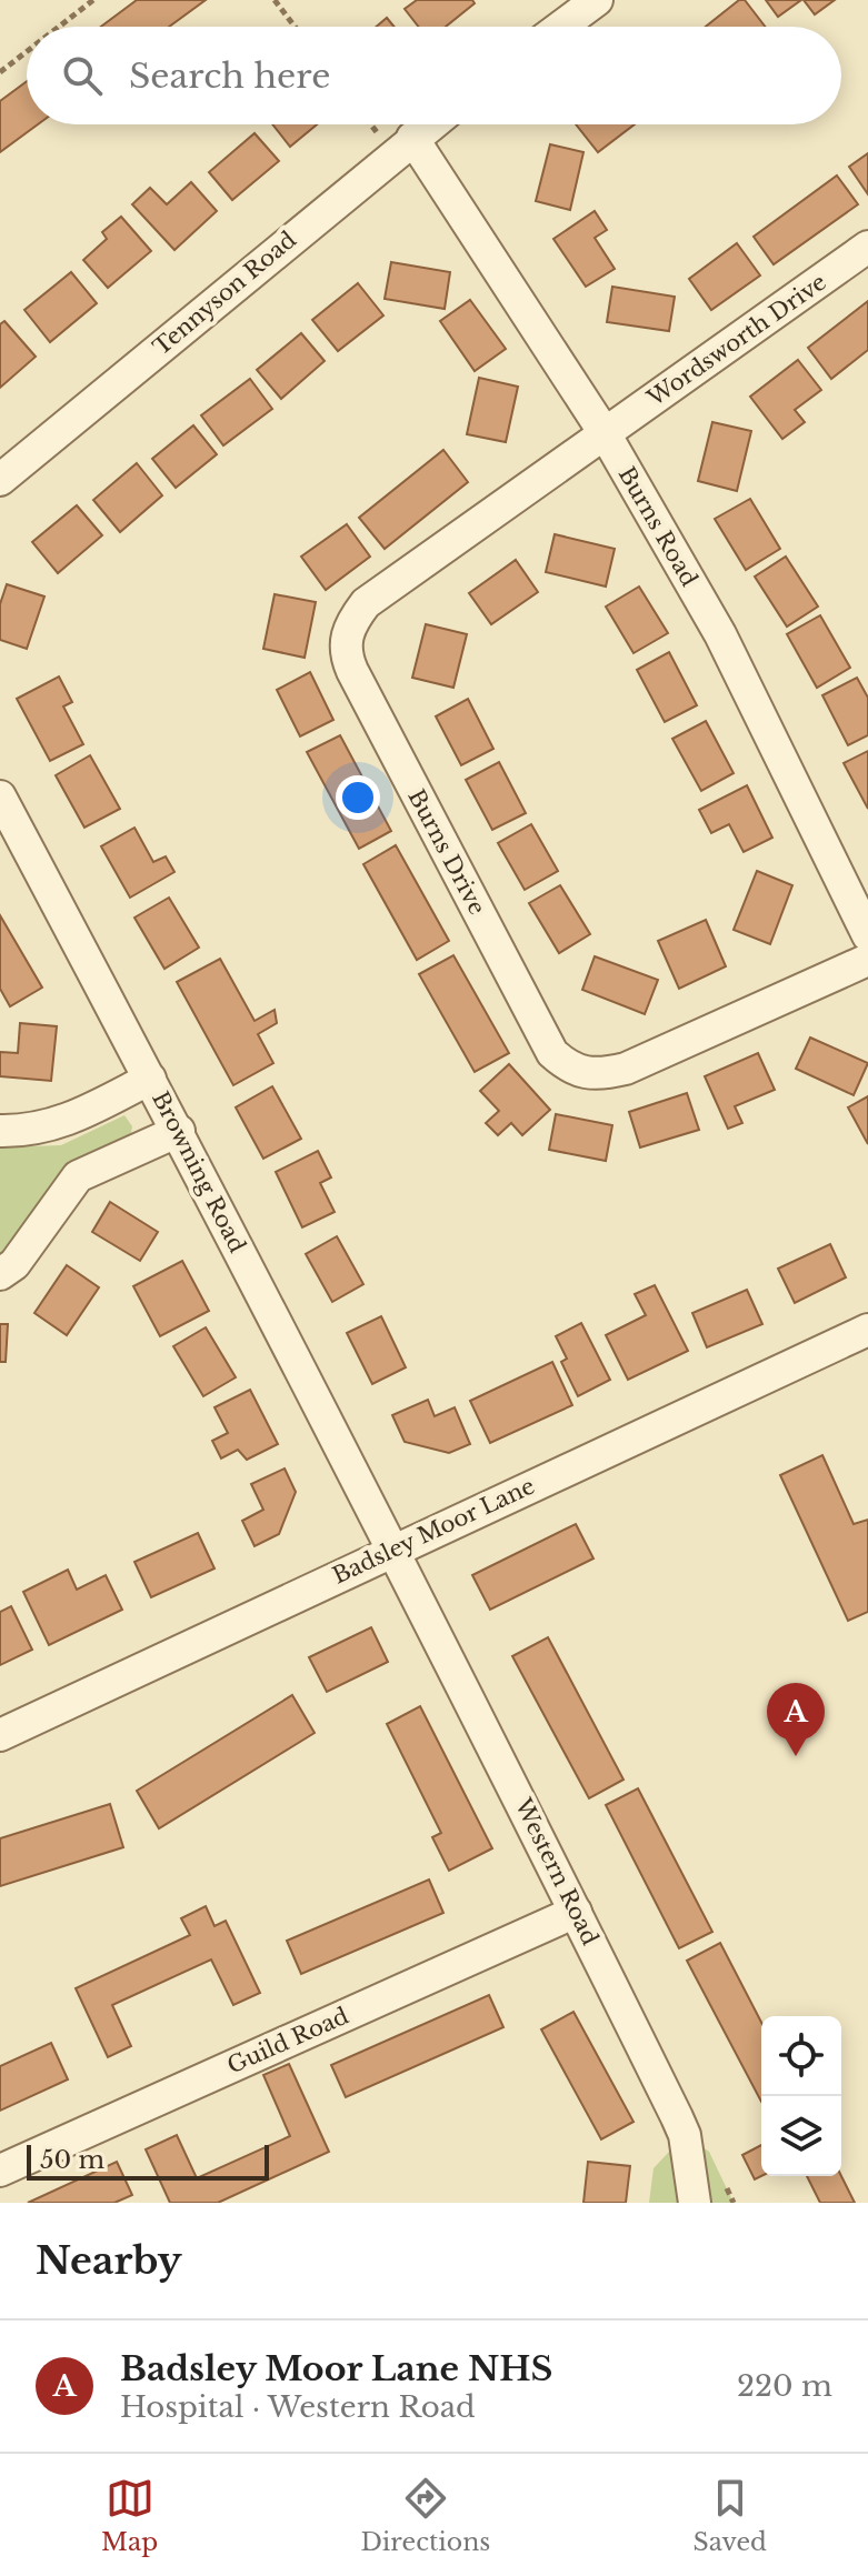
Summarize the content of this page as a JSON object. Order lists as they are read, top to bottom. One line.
{"streets":{"street":["Tennyson Road","Wordsworth Drive","Burns Road","Burns Drive","Browning Road","Badsley Moor Lane","Western Road","Guild Road"]},"crossings":[["Tennyson Road","Burns Road"],["Wordsworth Drive","Burns Road"],["Wordsworth Drive","Burns Drive"],["Burns Road","Burns Drive"],["Browning Road","Badsley Moor Lane"],["Browning Road","Western Road"],["Badsley Moor Lane","Western Road"],["Western Road","Guild Road"]],"scale_bar":"50 m","page":{"search":"Search here","pins":"A","scale":"50 m","heading":"Nearby","list":[{"mark":"A","name":"Badsley Moor Lane NHS","note":"Hospital · Western Road","value":"220 m"}],"nav":["Map","Directions","Saved"]}}
